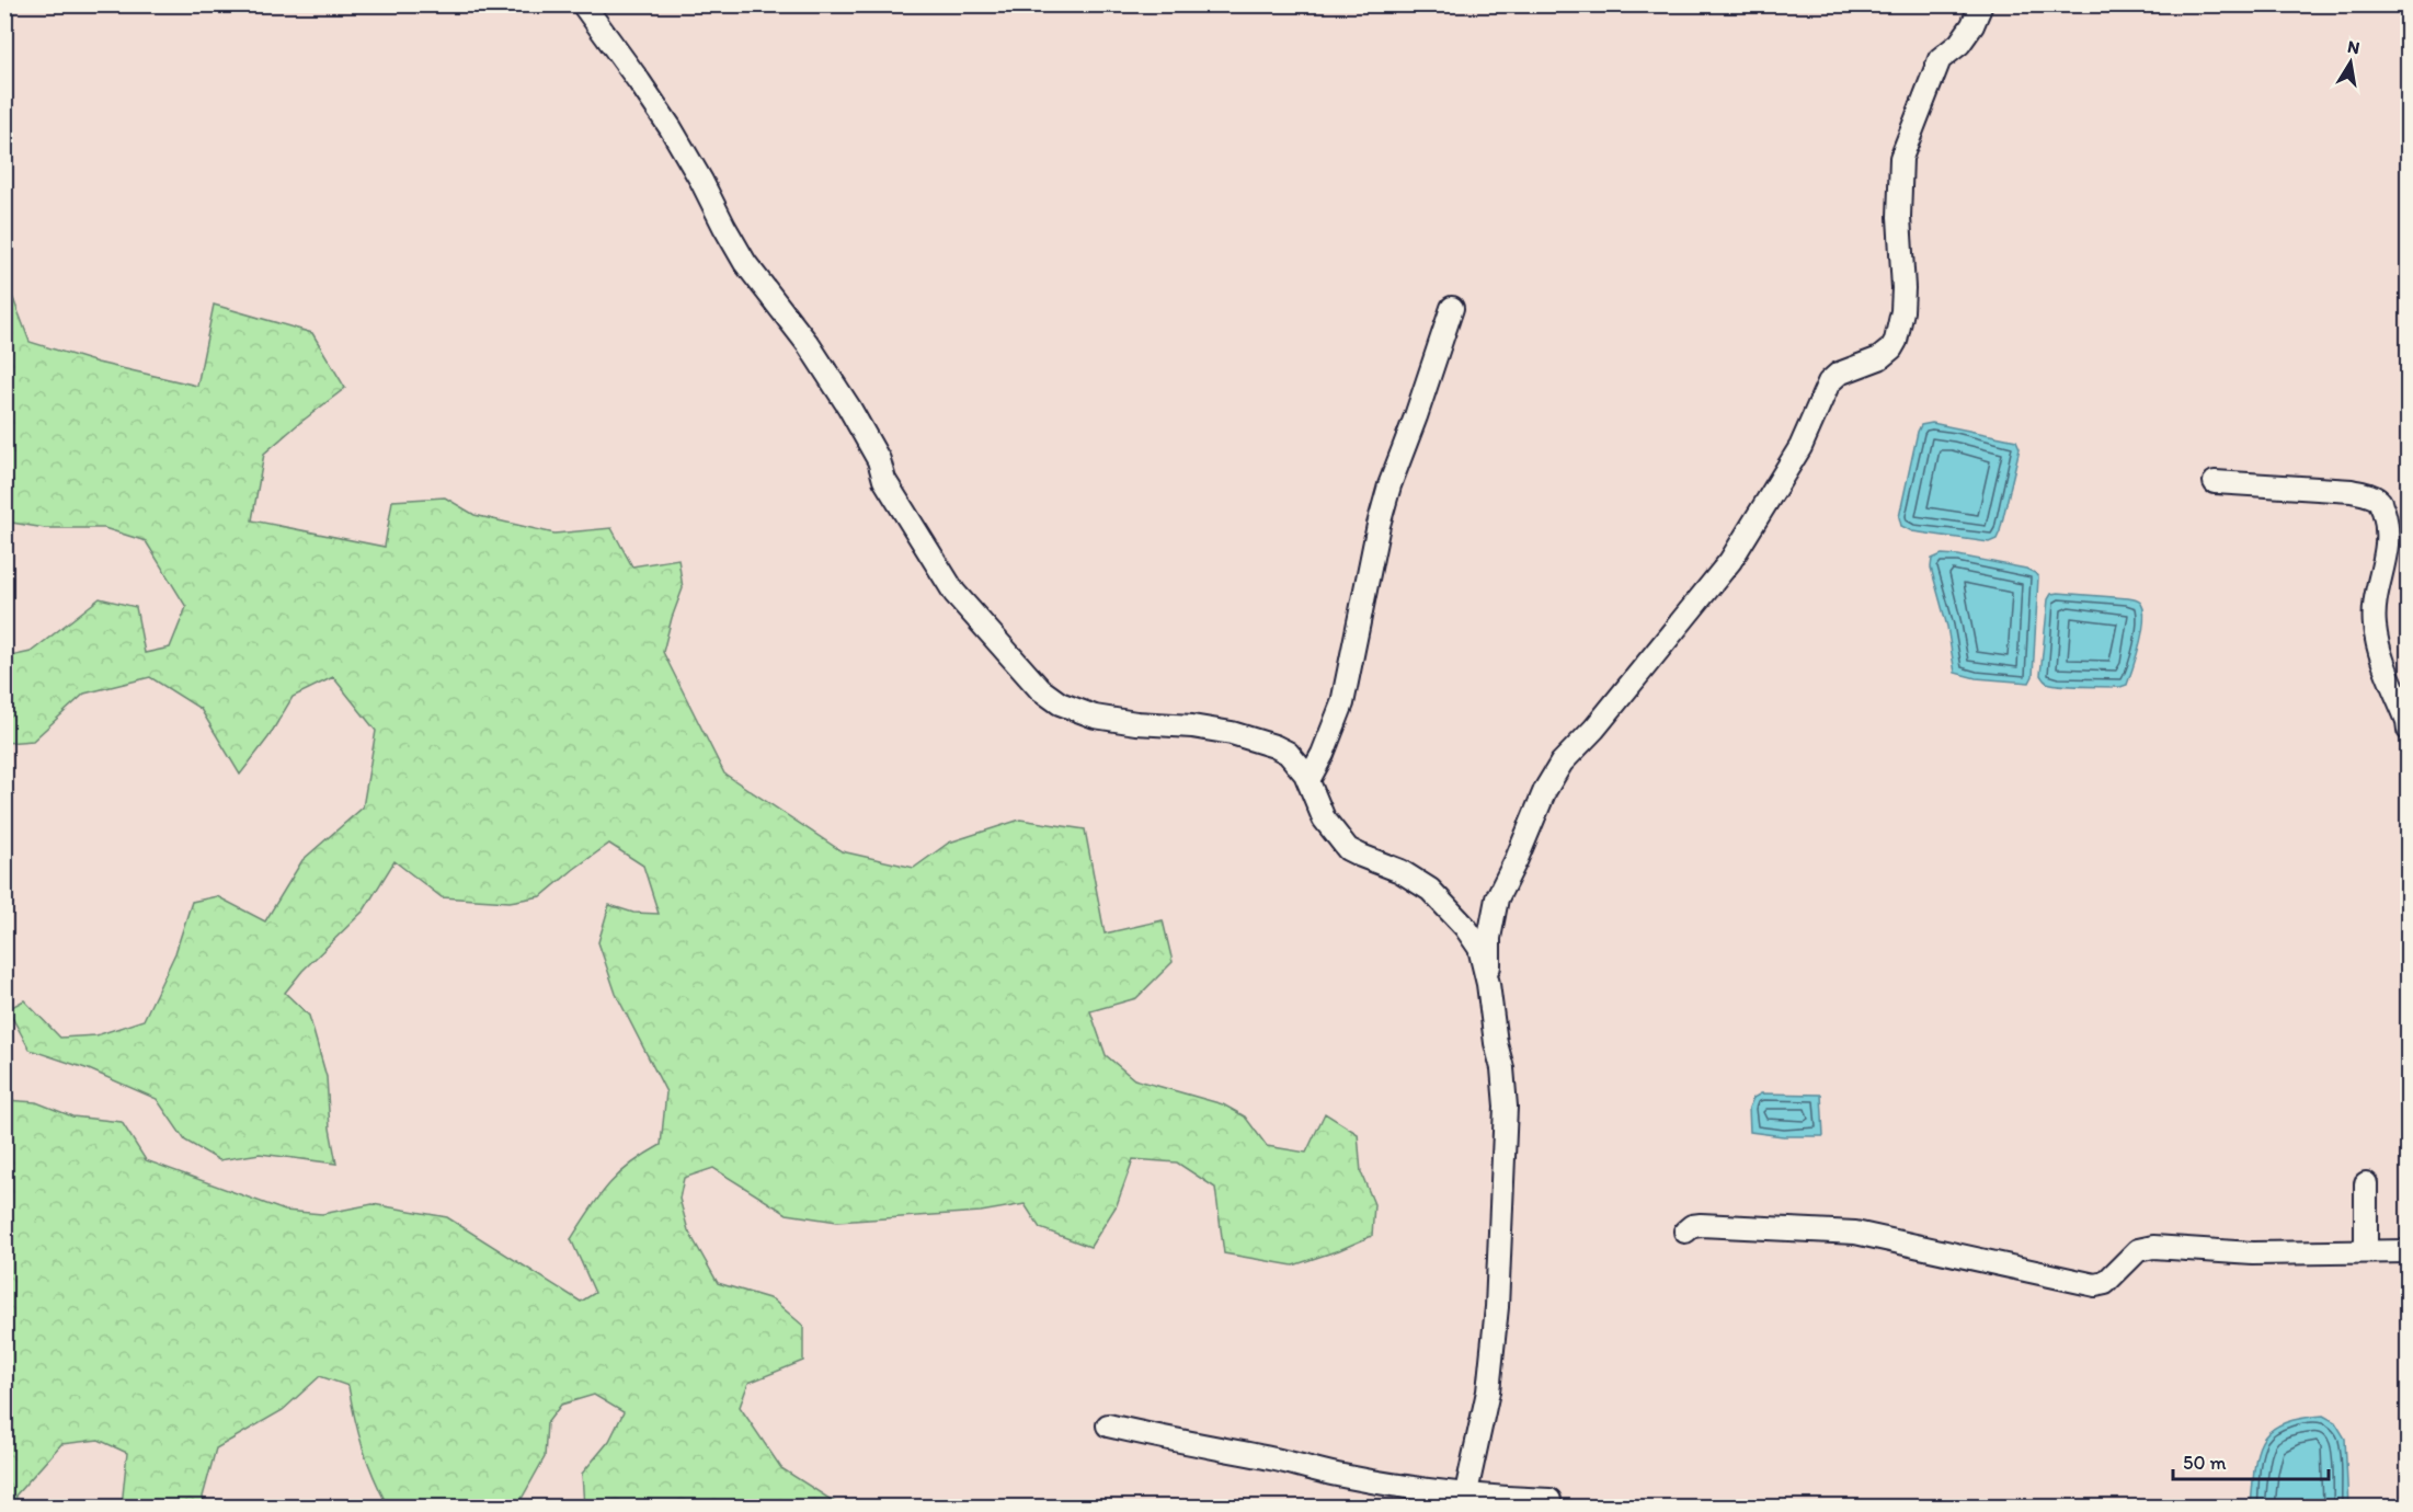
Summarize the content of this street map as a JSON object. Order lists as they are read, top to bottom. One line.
{"scale_bar":"50 m","north":"top"}
